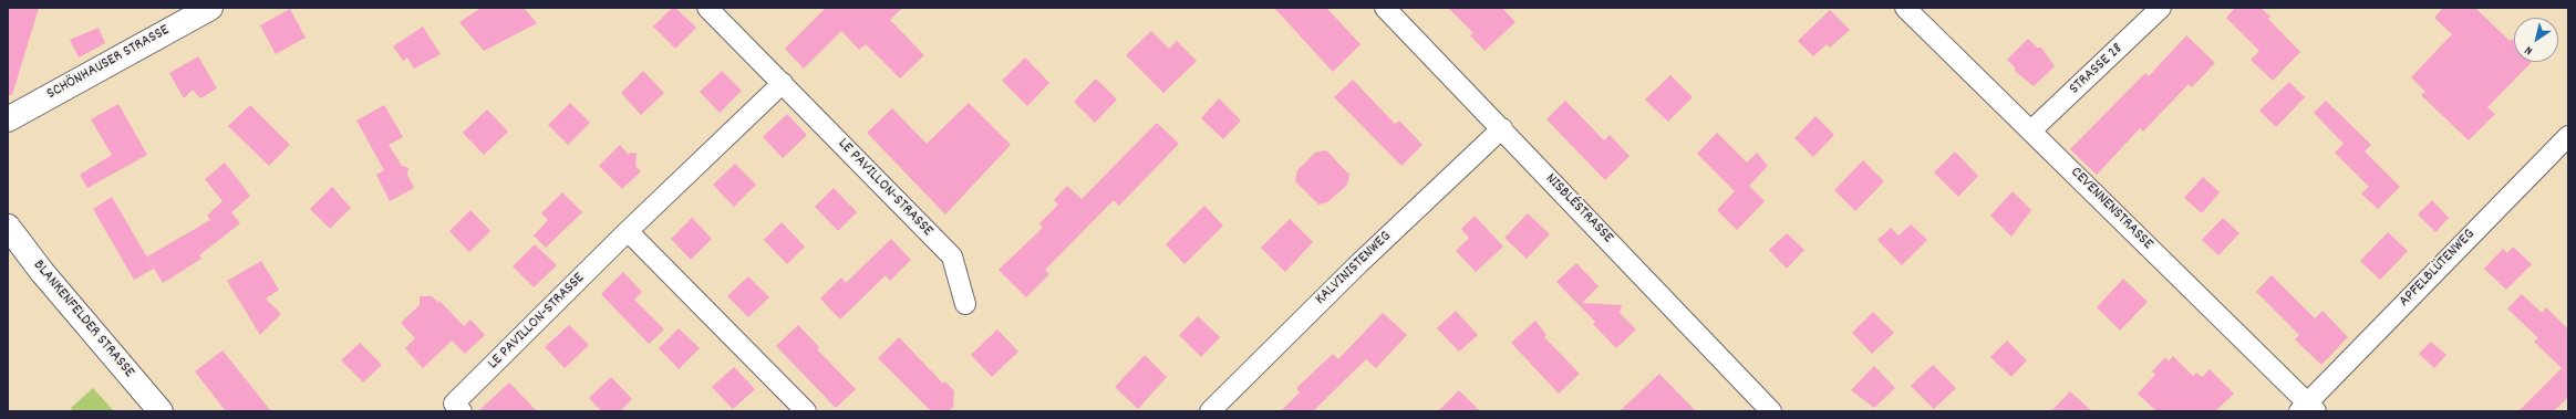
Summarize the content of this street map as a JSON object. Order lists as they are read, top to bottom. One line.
{"streets":{"street":["SCHÖNHAUSER STRASSE","STRASSE 28","LE PAVILLON-STRASSE","NISBLÉSTRASSE","CEVENNENSTRASSE","KALVINISTENWEG","APFELBLÜTENWEG","BLANKENFELDER STRASSE"]},"crossings":[["STRASSE 28","CEVENNENSTRASSE"],["NISBLÉSTRASSE","KALVINISTENWEG"],["CEVENNENSTRASSE","APFELBLÜTENWEG"]],"north":"bottom left"}
